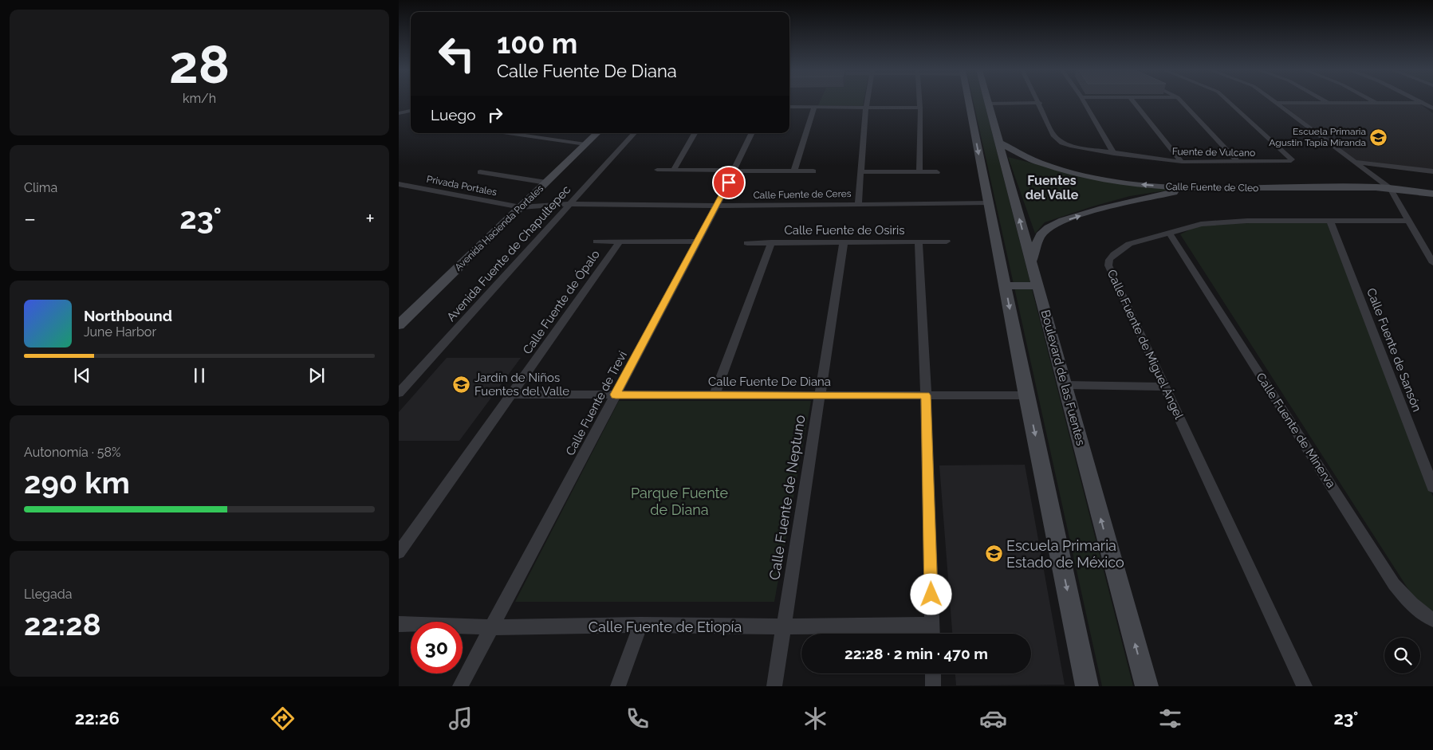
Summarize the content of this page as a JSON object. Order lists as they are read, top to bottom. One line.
{"streets":{"street":["Fuente de Vulcano","Privada Portales","Calle Fuente de Cleo","Calle Fuente de Ceres","Avenida Hacienda Portales","Calle Fuente de Osiris","Avenida Fuente de Chapultepec","Calle Fuente de Ópalo","Calle Fuente de Miguel Ángel","Calle Fuente de Sansón","Boulevard de las Fuentes","Calle Fuente De Diana","Calle Fuente de Trevi","Calle Fuente de Minerva","Calle Fuente de Neptuno","Calle Fuente de Etiopía"]},"crossings":[["Privada Portales","Calle Fuente de Ceres"],["Privada Portales","Avenida Hacienda Portales"],["Calle Fuente de Cleo","Boulevard de las Fuentes"],["Calle Fuente de Ceres","Avenida Hacienda Portales"],["Calle Fuente de Ceres","Avenida Fuente de Chapultepec"],["Calle Fuente de Ceres","Boulevard de las Fuentes"],["Calle Fuente de Ceres","Calle Fuente de Trevi"],["Calle Fuente de Osiris","Calle Fuente de Neptuno"],["Calle Fuente de Ópalo","Calle Fuente De Diana"],["Calle Fuente de Ópalo","Calle Fuente de Trevi"],["Calle Fuente de Miguel Ángel","Calle Fuente de Sansón"],["Calle Fuente de Miguel Ángel","Calle Fuente de Minerva"],["Boulevard de las Fuentes","Calle Fuente De Diana"],["Calle Fuente De Diana","Calle Fuente de Trevi"],["Calle Fuente De Diana","Calle Fuente de Neptuno"],["Calle Fuente de Trevi","Calle Fuente de Etiopía"],["Calle Fuente de Neptuno","Calle Fuente de Etiopía"]],"districts":["Fuentes del Valle"],"parks":["Parque Fuente de Diana"],"places":{"school or university":["Escuela Primaria Agustin Tapia Miranda","Jardín de Niños Fuentes del Valle","Escuela Primaria Estado de México"]},"page":{"tile":[["28","km/h"],"Clima",["Autonomía · 58%","290 km"],["Llegada","22:28"]],"turn":["100 m","Calle Fuente De Diana"],"then":"Luego","heat":["−","23°","+"],"song":["Northbound","June Harbor"],"limit":"30","trip":"22:28 · 2 min · 470 m","tabs":["22:26","23°"]}}
